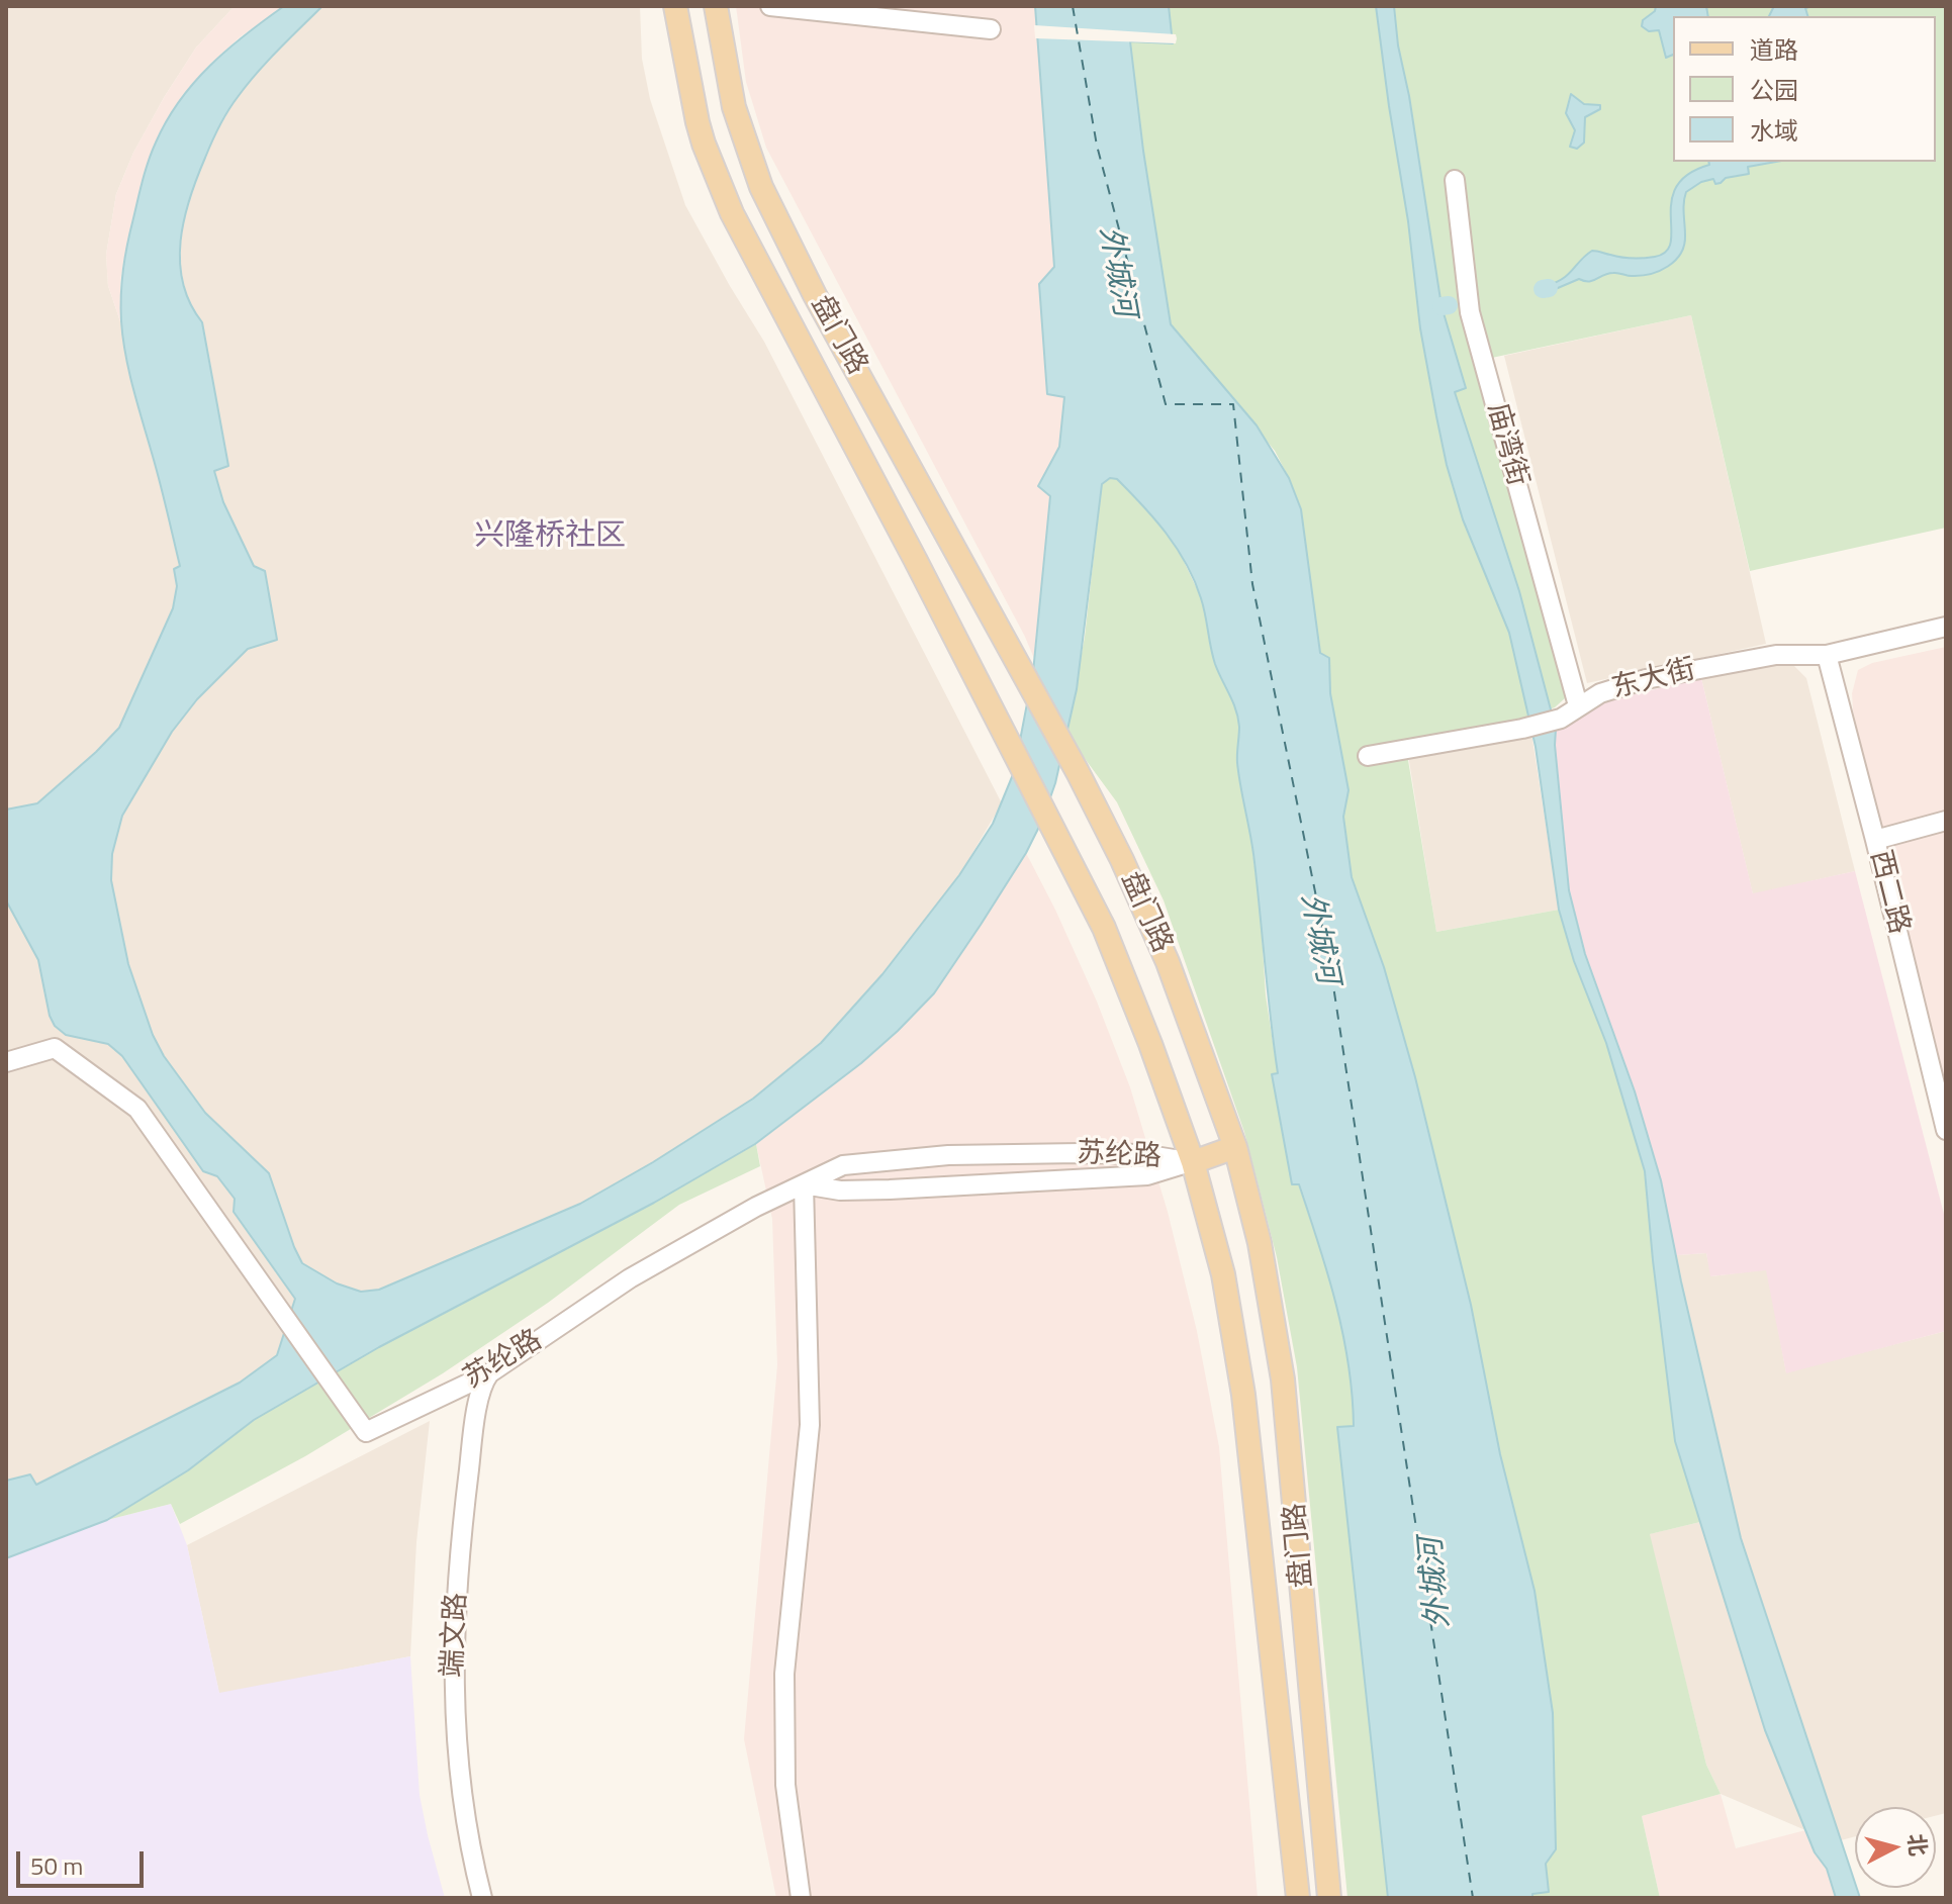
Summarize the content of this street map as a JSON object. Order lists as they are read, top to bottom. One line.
{"streets":{"main road":["盘门路"],"street":["庙湾街","东大街","西二路","苏纶路","端文路"]},"crossings":[["盘门路","苏纶路"],["庙湾街","东大街"],["东大街","西二路"],["苏纶路","端文路"]],"districts":["兴隆桥社区"],"water":["外城河"],"legend":["道路","公园","水域"],"scale_bar":"50 m","north":"right"}
